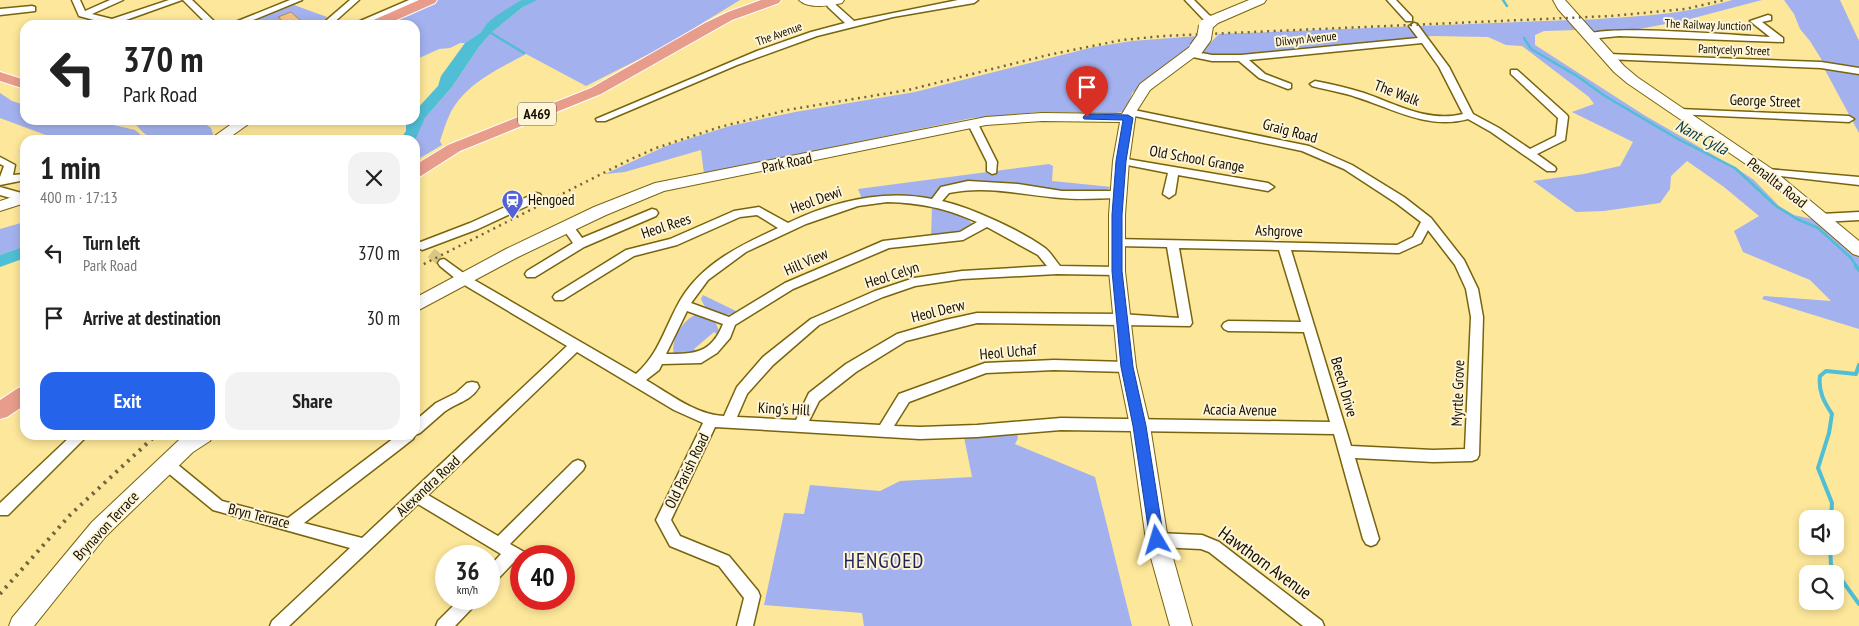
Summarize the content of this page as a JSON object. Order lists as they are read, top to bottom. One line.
{"streets":{"main road":["A469"],"street":["The Railway Junction","The Avenue","Dilwyn Avenue","Pantycelyn Street","The Walk","George Street","Graig Road","Old School Grange","Park Road","Penallta Road","Heol Dewi","Heol Rees","Ashgrove","Hill View","Heol Celyn","Heol Derw","Heol Uchaf","Beech Drive","Myrtle Grove","King's Hill","Acacia Avenue","Old Parish Road","Alexandra Road","Bryn Terrace","Brynavon Terrace","Hawthorn Avenue"]},"crossings":[["The Railway Junction","Penallta Road"],["Pantycelyn Street","Penallta Road"],["George Street","Penallta Road"],["Graig Road","Park Road"],["Graig Road","Ashgrove"],["Graig Road","Myrtle Grove"],["Park Road","King's Hill"],["Heol Dewi","Heol Rees"],["Heol Dewi","Hill View"],["Heol Dewi","Heol Celyn"],["Heol Dewi","King's Hill"],["Ashgrove","Heol Derw"],["Ashgrove","Beech Drive"],["Ashgrove","Myrtle Grove"],["Heol Celyn","King's Hill"],["Heol Derw","King's Hill"],["Heol Uchaf","King's Hill"],["Beech Drive","Myrtle Grove"],["Beech Drive","Acacia Avenue"],["King's Hill","Acacia Avenue"],["King's Hill","Old Parish Road"],["King's Hill","Alexandra Road"],["Alexandra Road","Bryn Terrace"],["Bryn Terrace","Brynavon Terrace"]],"districts":["HENGOED"],"water":["Nant Cylla"],"places":{"station":["Hengoed"]},"page":{"turn":["370 m","Park Road"],"heading":["1 min","400 m · 17:13"],"list":[{"name":"Turn left","note":"Park Road","value":"370 m"},{"name":"Arrive at destination","value":"30 m"}],"buttons":["Exit","Share"],"speed":"36 km/h","limit":"40"}}
